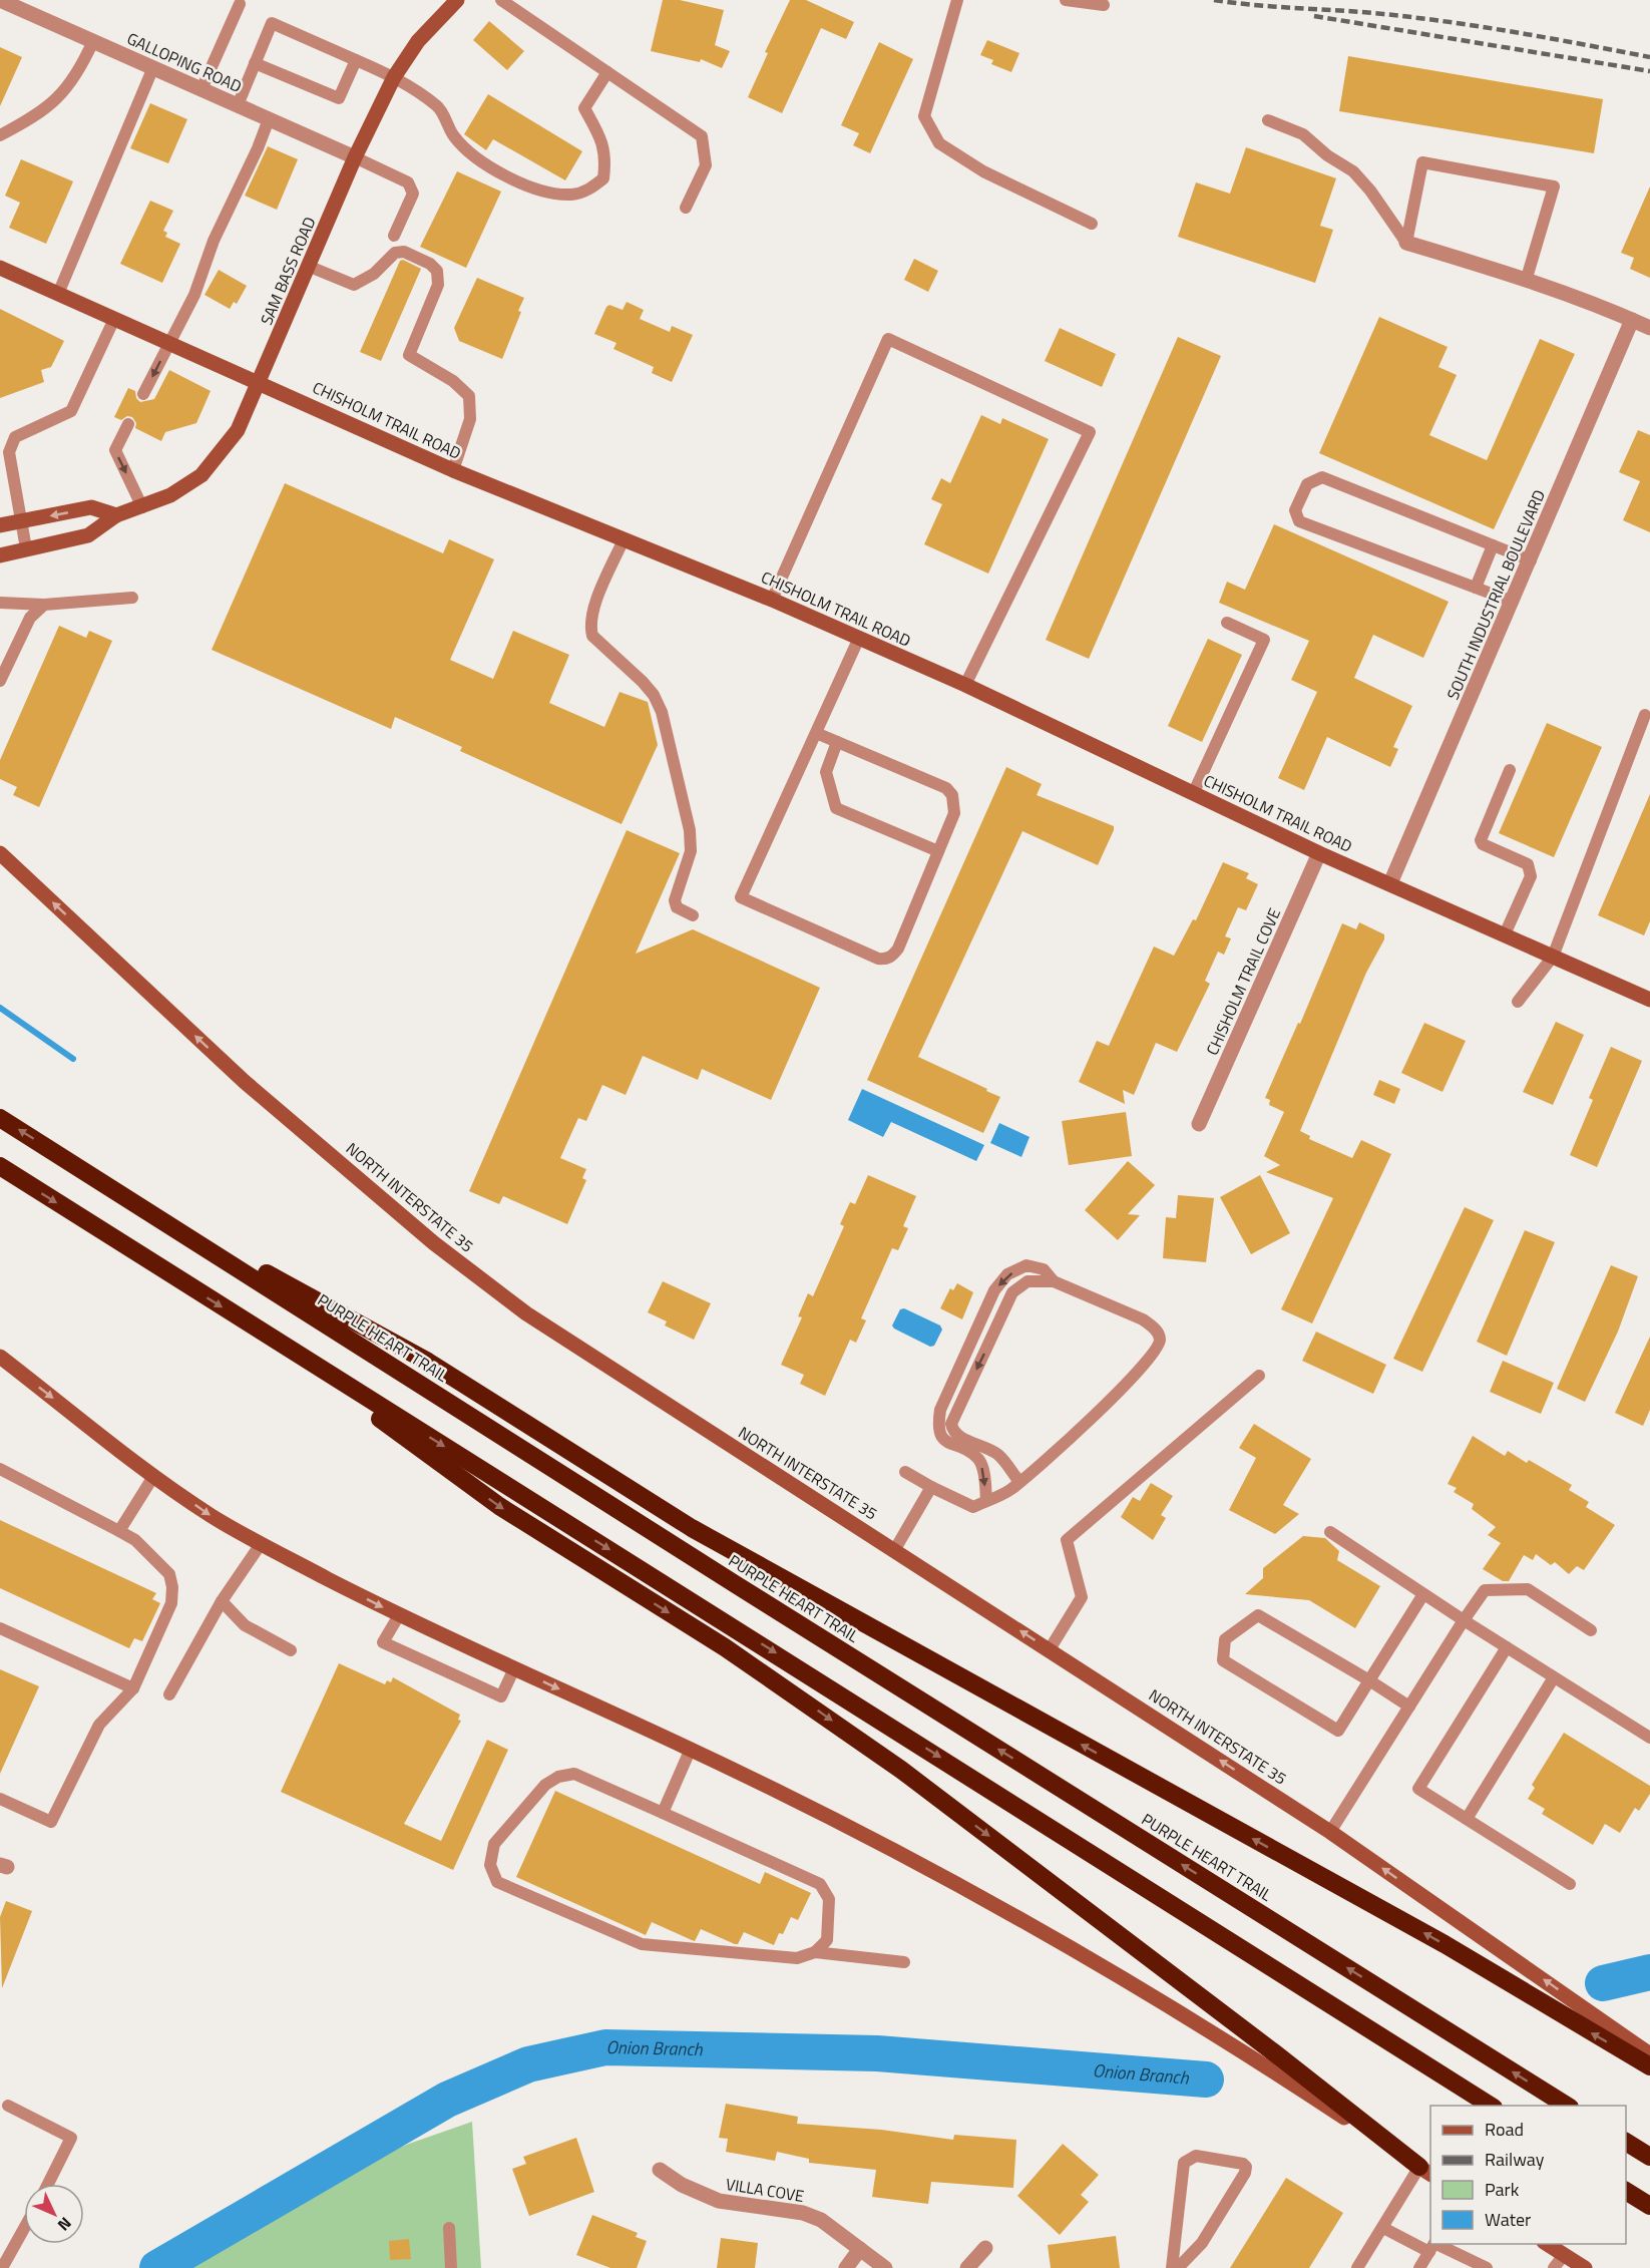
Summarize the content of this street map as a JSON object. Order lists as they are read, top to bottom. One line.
{"streets":{"highway":["PURPLE HEART TRAIL"],"main road":["SAM BASS ROAD","CHISHOLM TRAIL ROAD","NORTH INTERSTATE 35"],"street":["GALLOPING ROAD","SOUTH INDUSTRIAL BOULEVARD","CHISHOLM TRAIL COVE","VILLA COVE"]},"crossings":[["GALLOPING ROAD","SAM BASS ROAD"],["SAM BASS ROAD","CHISHOLM TRAIL ROAD"],["CHISHOLM TRAIL ROAD","SOUTH INDUSTRIAL BOULEVARD"],["CHISHOLM TRAIL ROAD","CHISHOLM TRAIL COVE"]],"one_way":["NORTH INTERSTATE 35"],"water":["Onion Branch"],"legend":["Road","Railway","Park","Water"],"north":"bottom right"}
